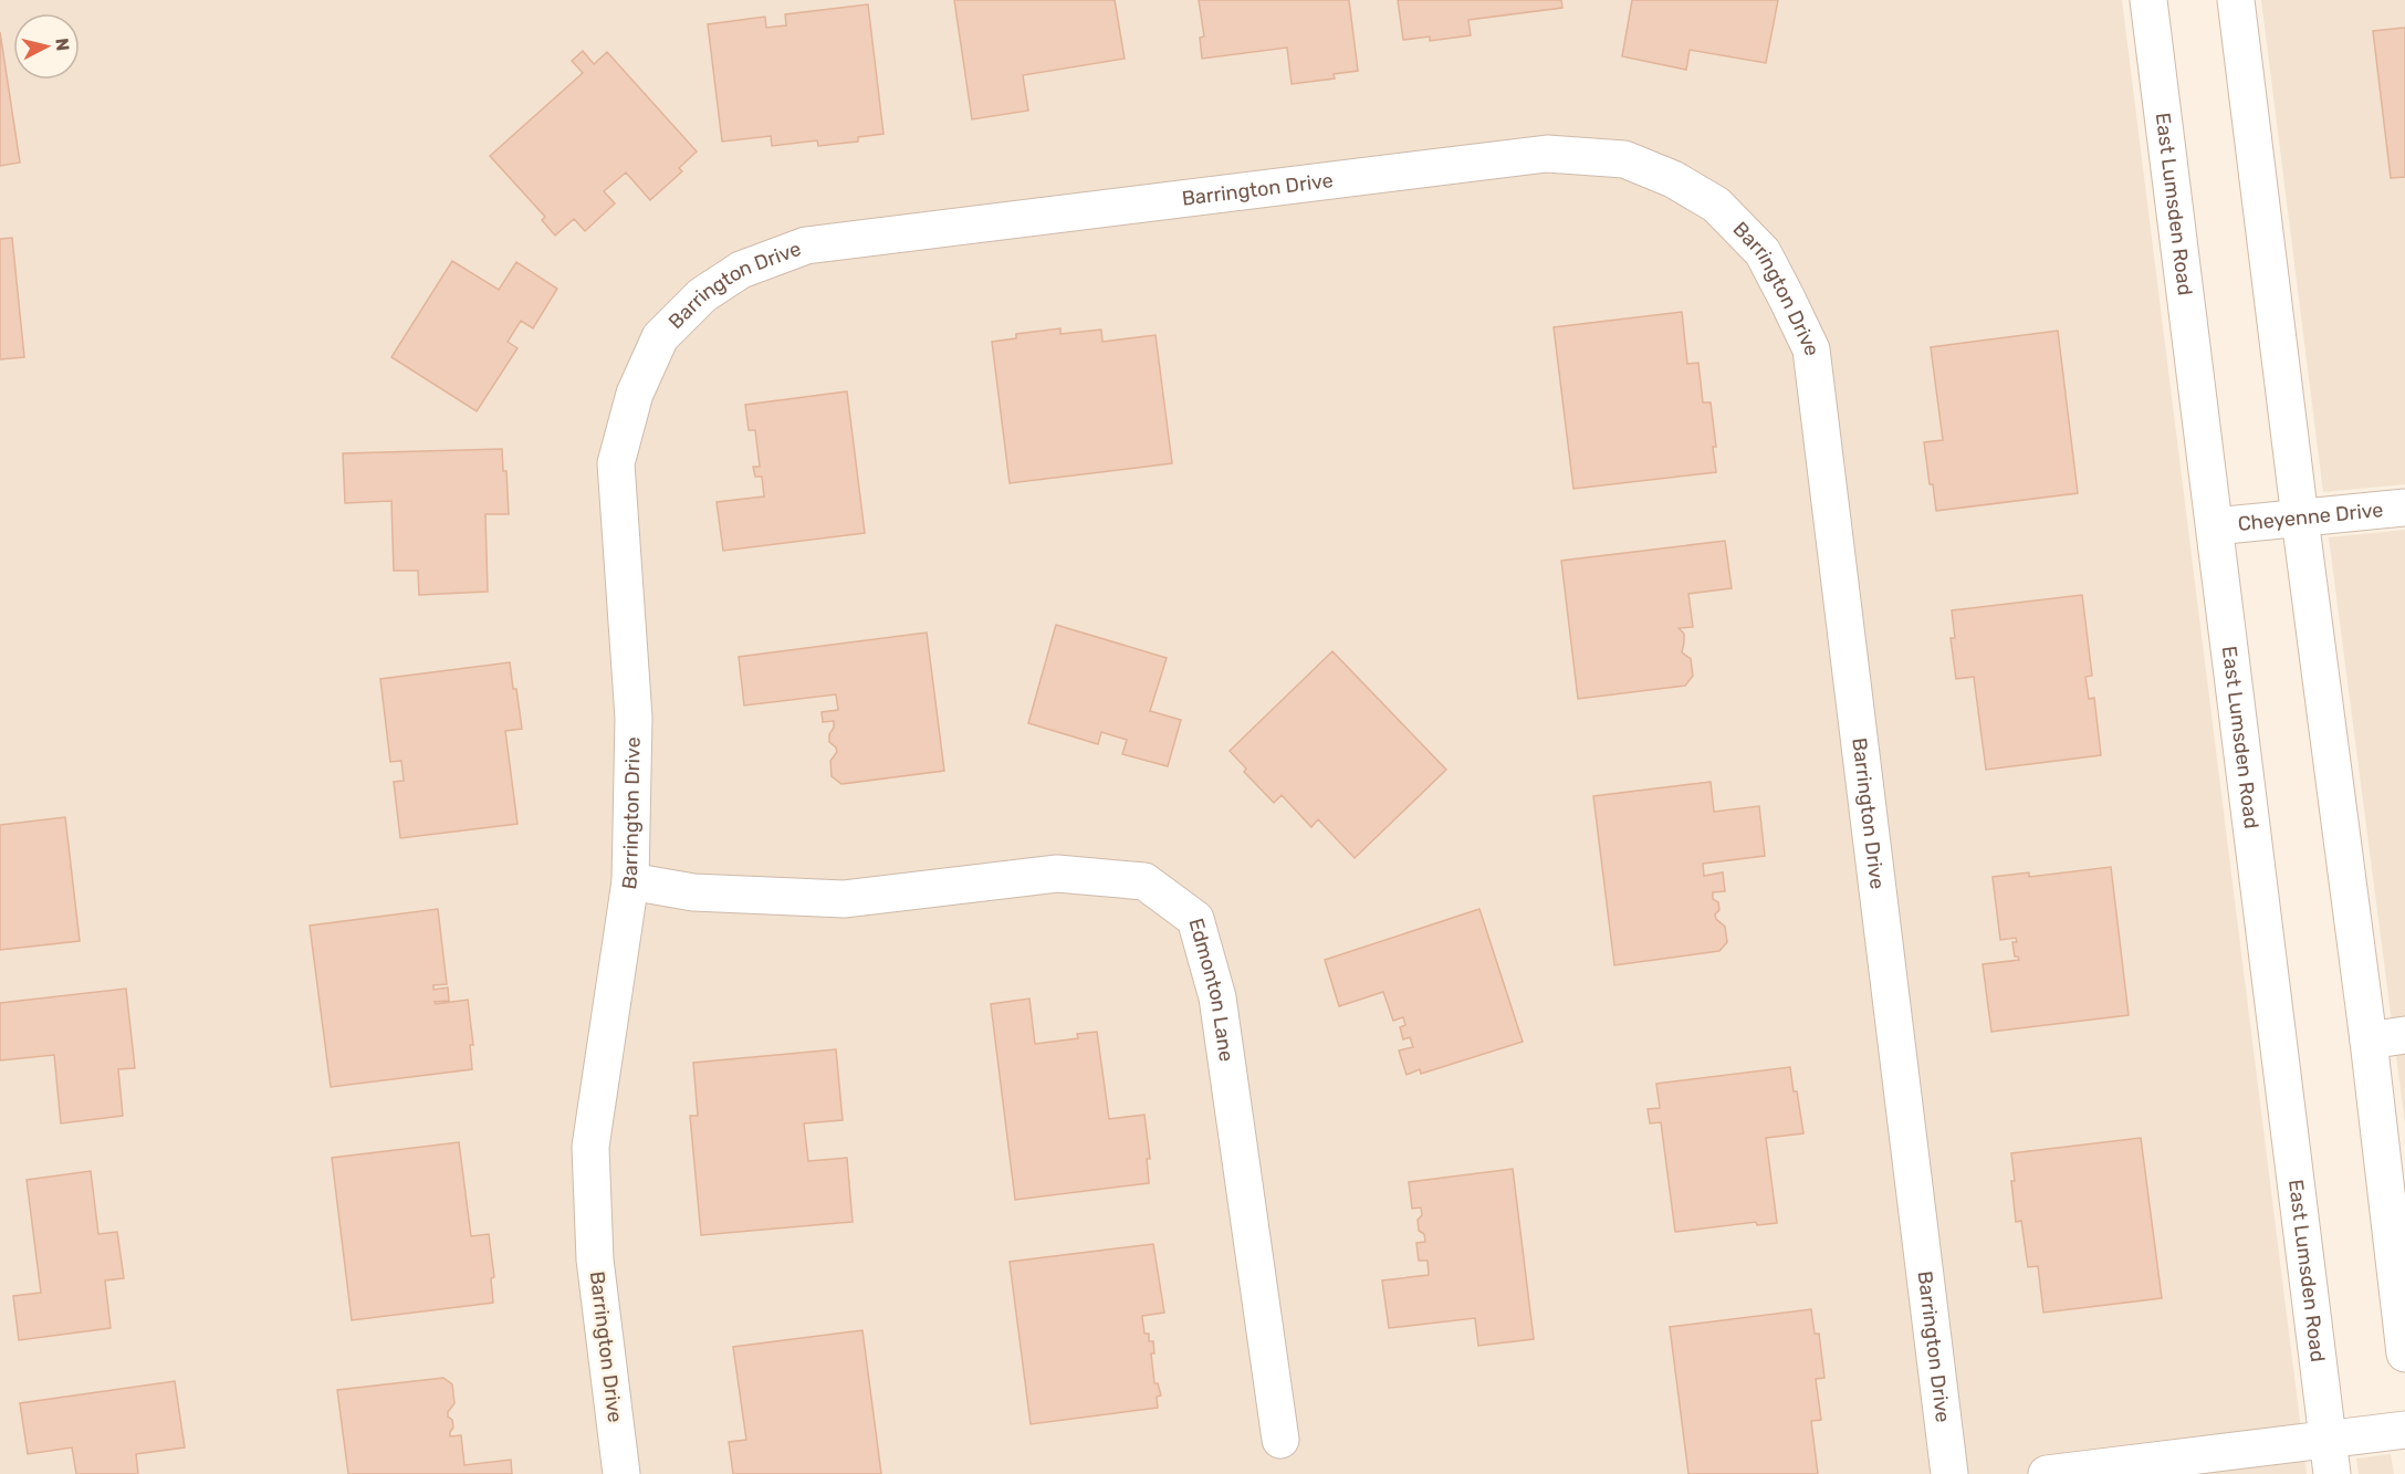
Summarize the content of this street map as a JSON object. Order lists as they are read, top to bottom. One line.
{"streets":{"street":["Barrington Drive","East Lumsden Road","Cheyenne Drive","Edmonton Lane"]},"crossings":[["Barrington Drive","Edmonton Lane"],["East Lumsden Road","Cheyenne Drive"]],"north":"right"}
